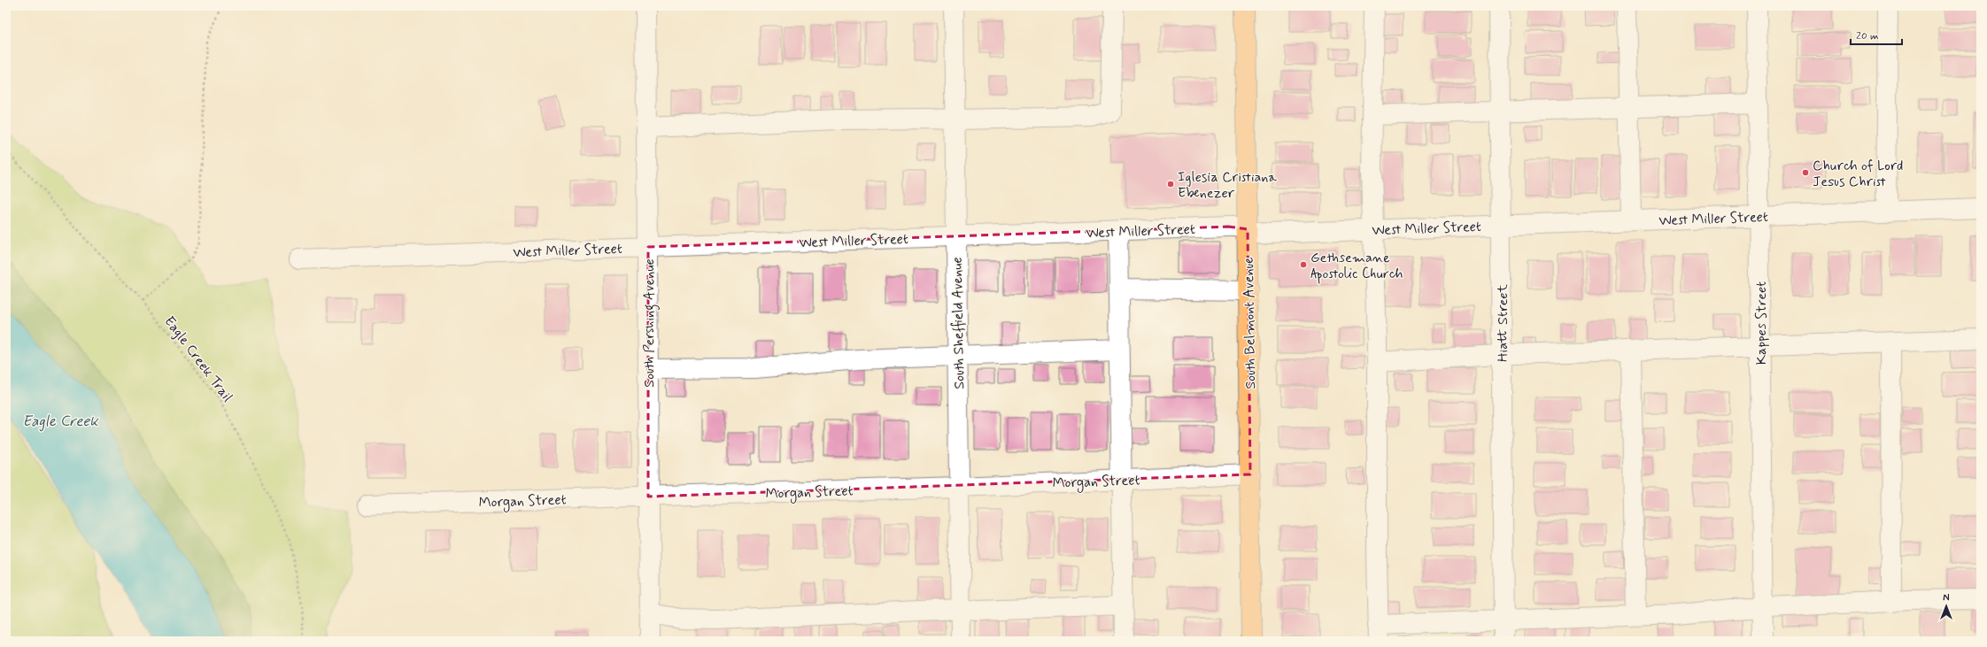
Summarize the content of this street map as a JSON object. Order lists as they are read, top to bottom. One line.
{"streets":{"main road":["South Belmont Avenue"],"street":["West Miller Street","South Pershing Avenue","South Sheffield Avenue","Hiatt Street","Kappes Street","Morgan Street"],"path":["Eagle Creek Trail"]},"crossings":[["West Miller Street","South Pershing Avenue"],["West Miller Street","South Sheffield Avenue"],["West Miller Street","South Belmont Avenue"],["West Miller Street","Hiatt Street"],["West Miller Street","Kappes Street"],["South Pershing Avenue","Morgan Street"],["South Sheffield Avenue","Morgan Street"],["South Belmont Avenue","Morgan Street"]],"water":["Eagle Creek"],"places":["Church of Lord Jesus Christ","Iglesia Cristiana Ebenezer","Gethsemane Apostolic Church"],"scale_bar":"20 m","north":"top"}
